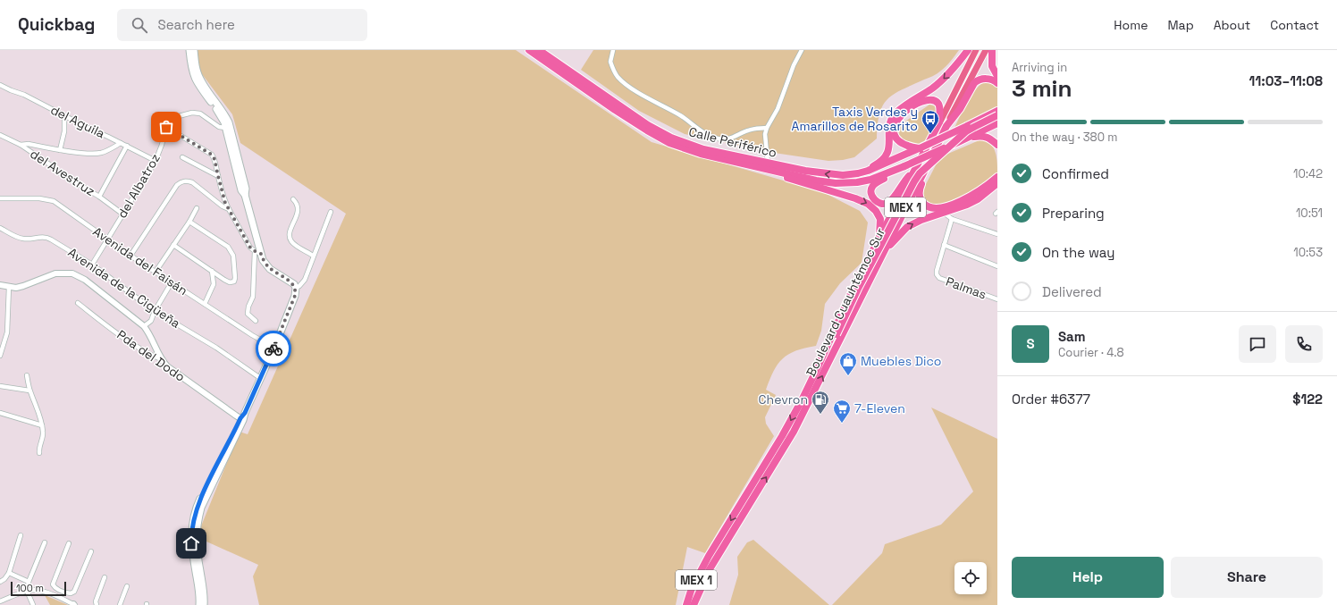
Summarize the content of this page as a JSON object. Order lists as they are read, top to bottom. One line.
{"streets":{"highway":["Calle Periférico","MEX 1","Boulevard Cuauhtémoc Sur"],"street":["del Aguila","del Avestruz","del Albatroz","Avenida del Faisán","Avenida de la Cigüeña","Palmas","Pda del Dodo"]},"crossings":[["del Aguila","del Albatroz"],["del Avestruz","del Albatroz"],["del Albatroz","Avenida del Faisán"],["del Albatroz","Avenida de la Cigüeña"],["MEX 1","Boulevard Cuauhtémoc Sur"]],"places":{"bus stop":["Taxis Verdes y Amarillos de Rosarito"],"shop":["Muebles Dico"],"fuel station":["Chevron"],"supermarket":["7-Eleven"]},"scale_bar":"100 m","page":{"header":"Quickbag","search":"Search here","nav":["Home","Map","About","Contact"],"heading":["3 min","Arriving in","11:03–11:08"],"panel":["Sam","Courier · 4.8","Order #6377","$122"],"bar":"On the way · 380 m","list":[["Confirmed","10:42"],["Preparing","10:51"],["On the way","10:53"],"Delivered"],"round":"S","buttons":["Help","Share"],"scale":"100 m"}}
